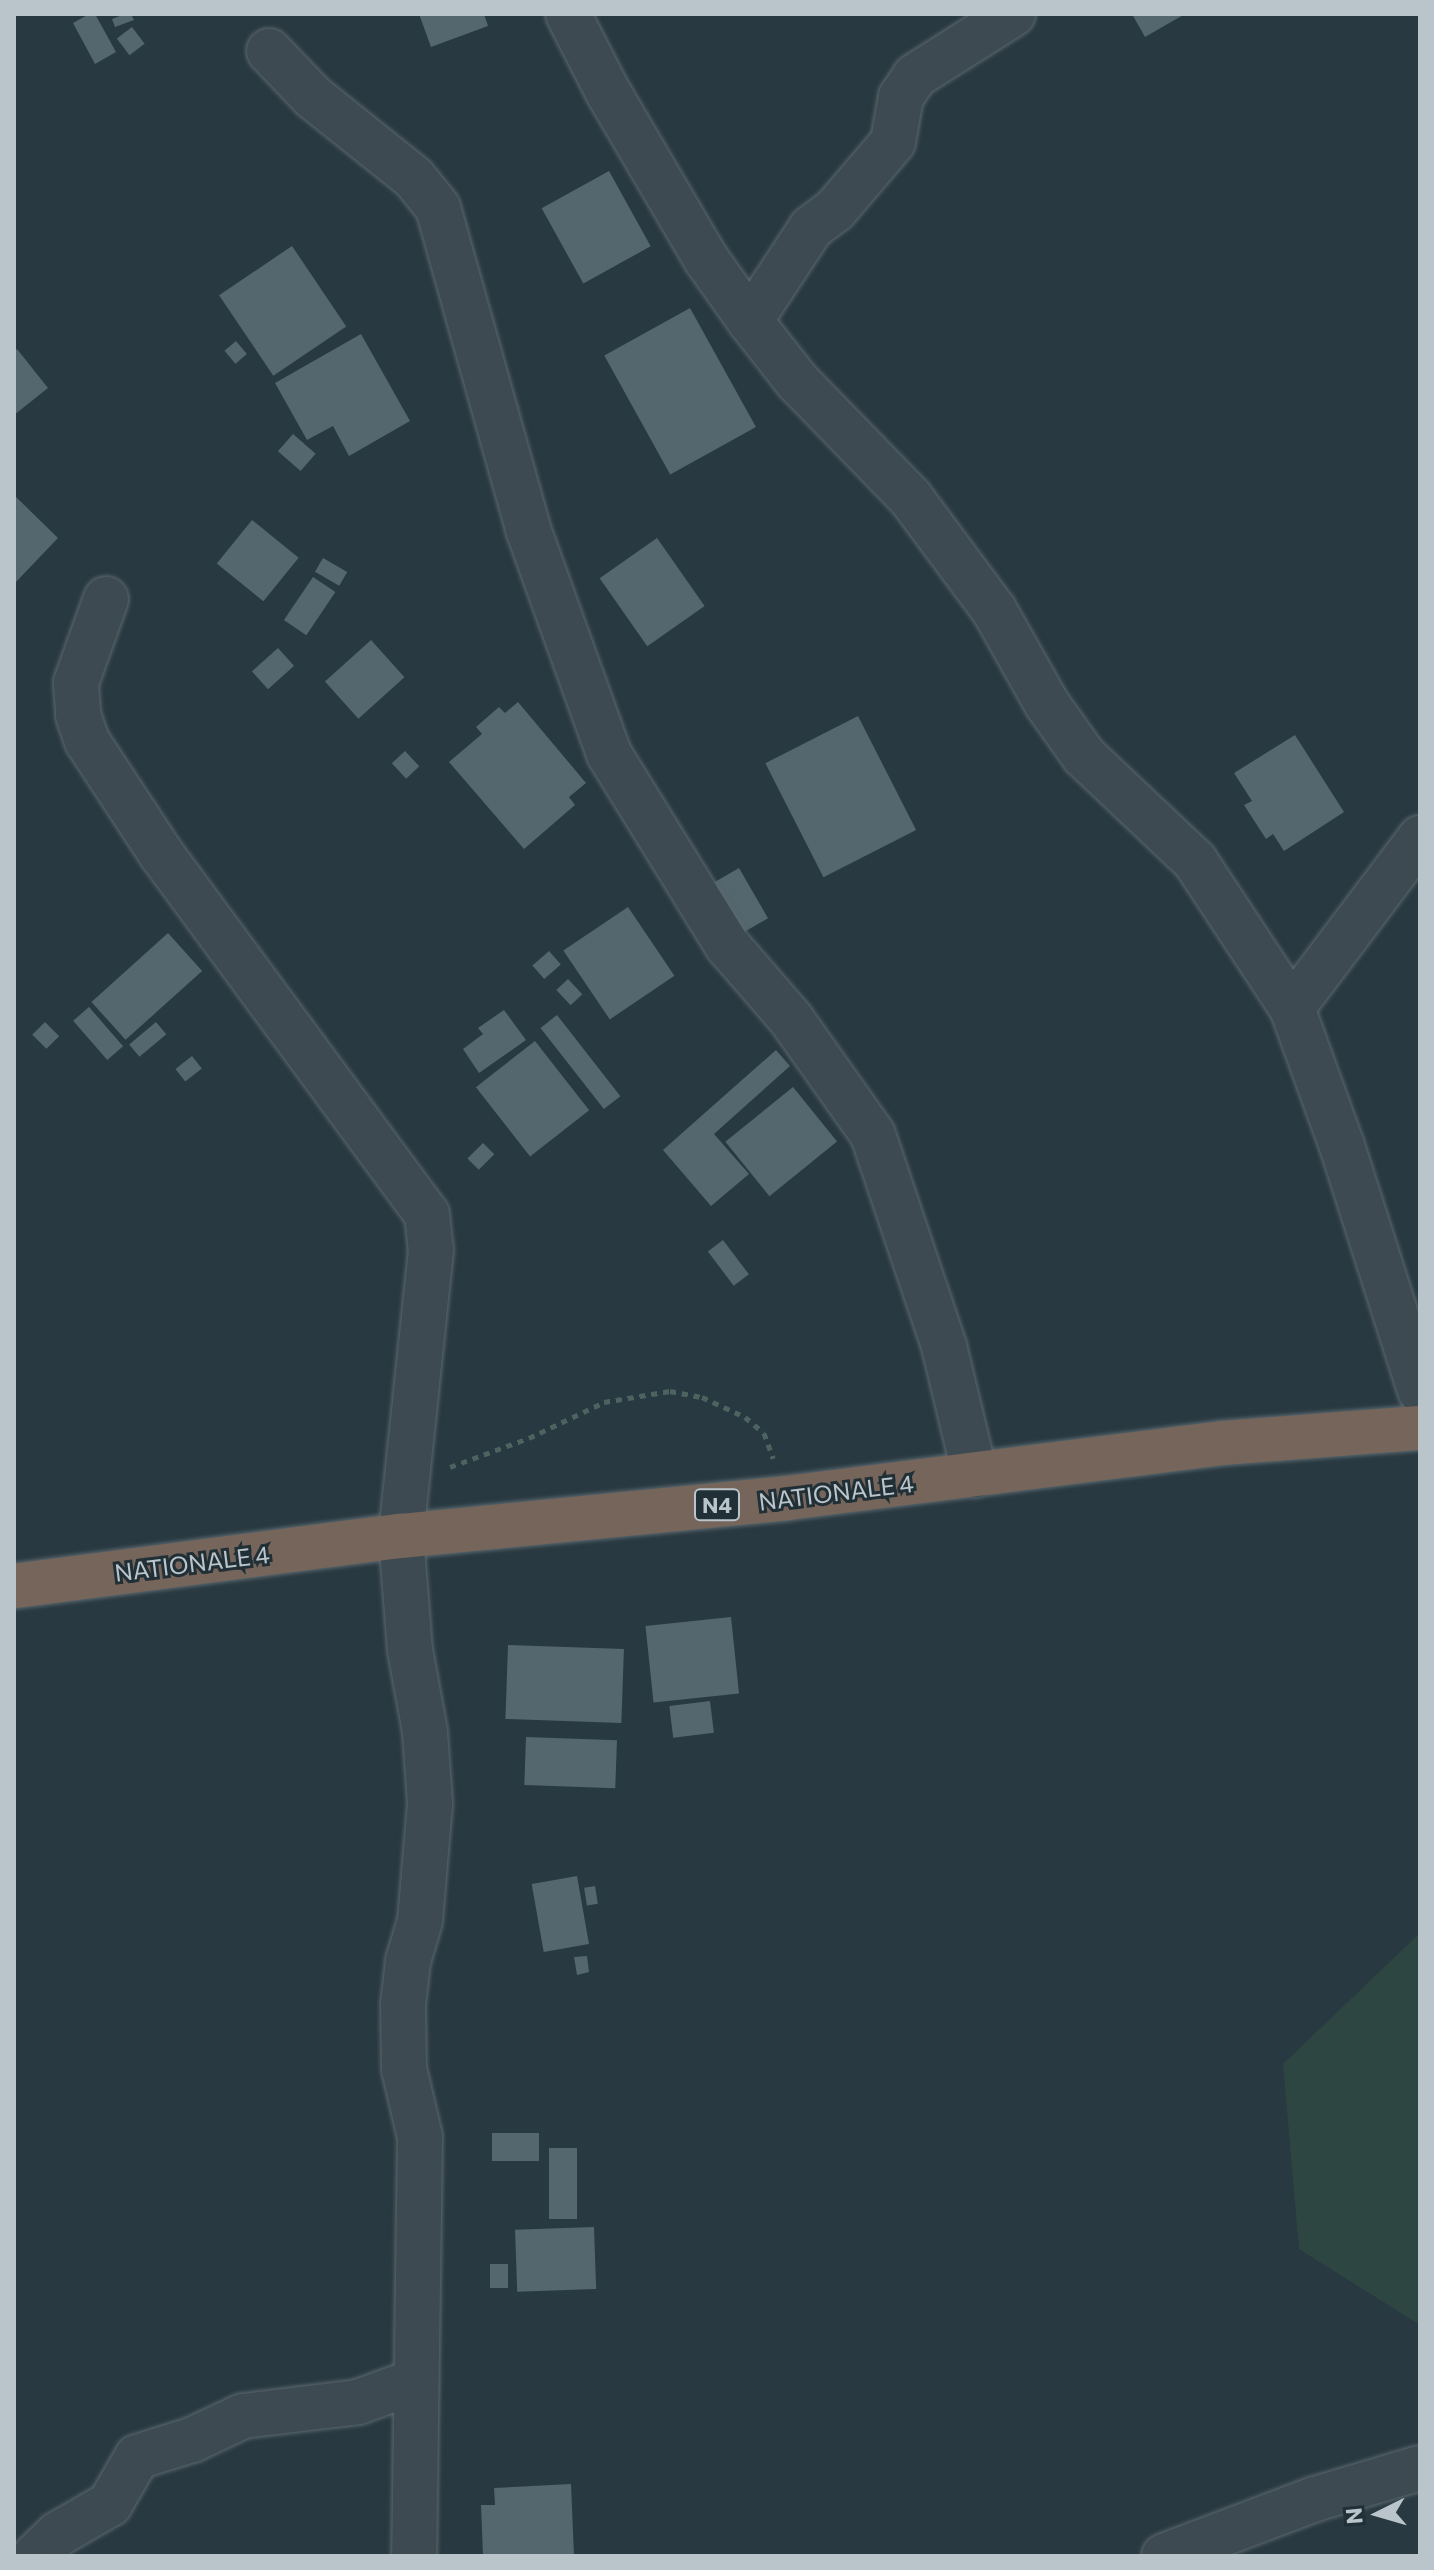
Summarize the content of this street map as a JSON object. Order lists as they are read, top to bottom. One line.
{"streets":{"highway":["NATIONALE 4","N4"]},"north":"left"}
